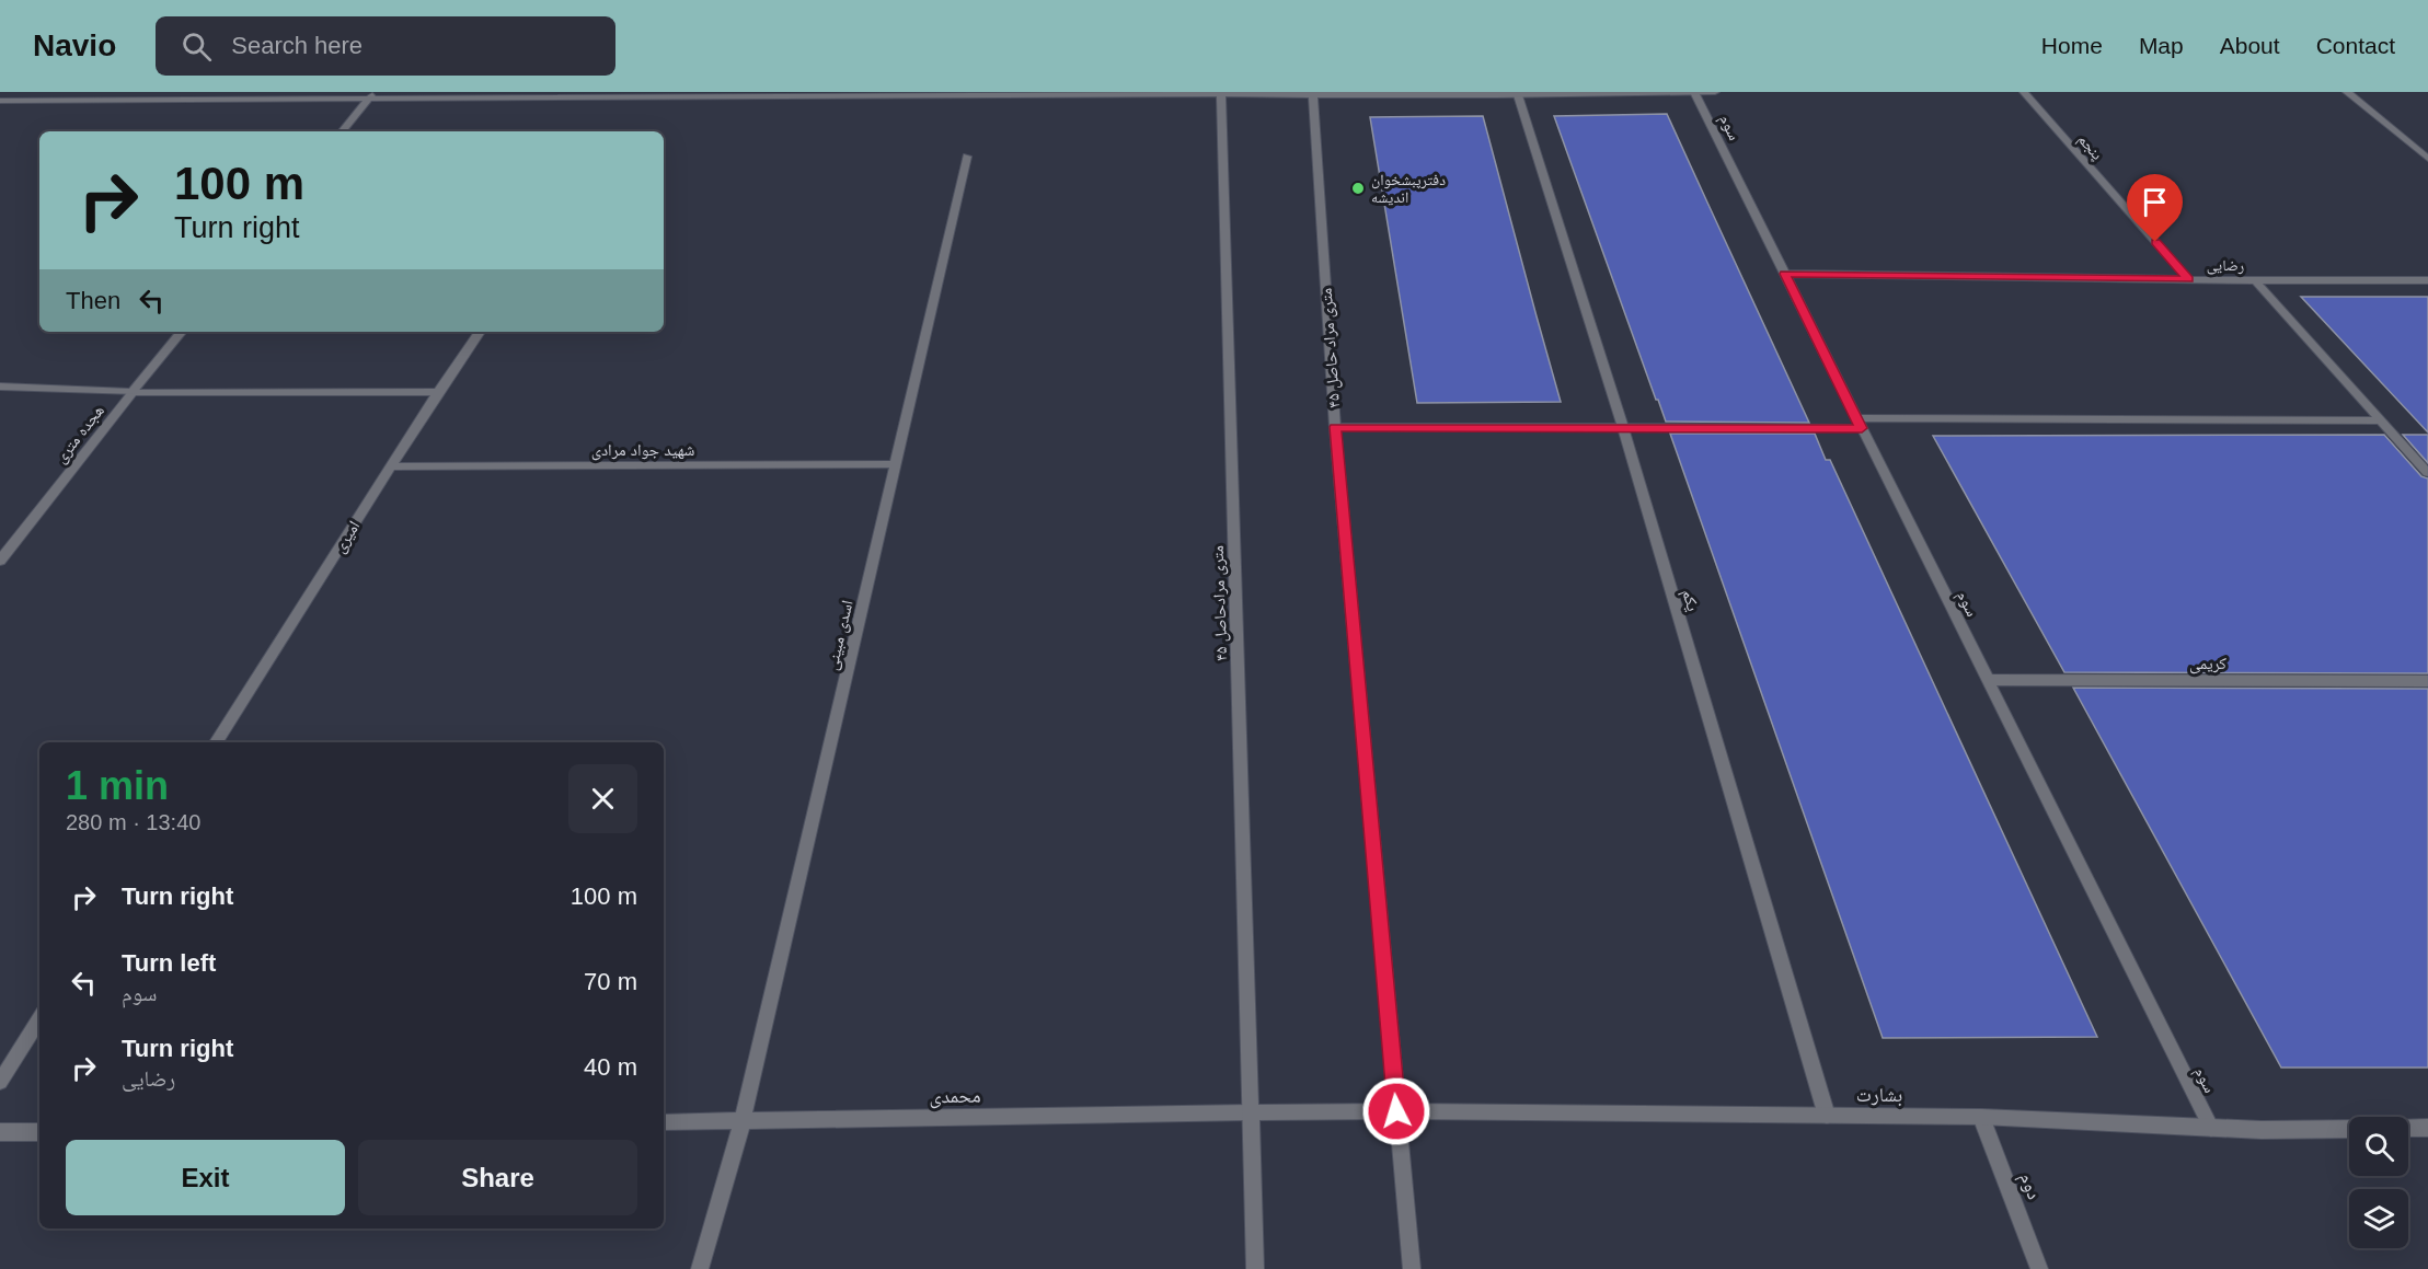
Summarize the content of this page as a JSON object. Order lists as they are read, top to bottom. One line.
{"streets":{"street":["سوم","پنجم","رضایی","۴۵ متری مراد حاصل","هجده متری","شهید جواد مرادی","امیری","یکم","۴۵ متری مرادحاصل","اسدی مبینی","کریمی","بشارت","محمدی","دوم"]},"crossings":[["سوم","رضایی"],["سوم","کریمی"],["سوم","بشارت"],["پنجم","رضایی"],["۴۵ متری مراد حاصل","بشارت"],["۴۵ متری مراد حاصل","محمدی"],["شهید جواد مرادی","امیری"],["شهید جواد مرادی","اسدی مبینی"],["یکم","بشارت"],["۴۵ متری مرادحاصل","محمدی"],["اسدی مبینی","محمدی"],["بشارت","محمدی"],["بشارت","دوم"]],"places":["دفترپبشخوان اندیشه"],"page":{"header":"Navio","search":"Search here","nav":["Home","Map","About","Contact"],"turn":["100 m","Turn right"],"then":"Then","heading":["1 min","280 m · 13:40"],"list":[{"name":"Turn right","value":"100 m"},{"name":"Turn left","note":"سوم","value":"70 m"},{"name":"Turn right","note":"رضایی","value":"40 m"}],"buttons":["Exit","Share"]}}
